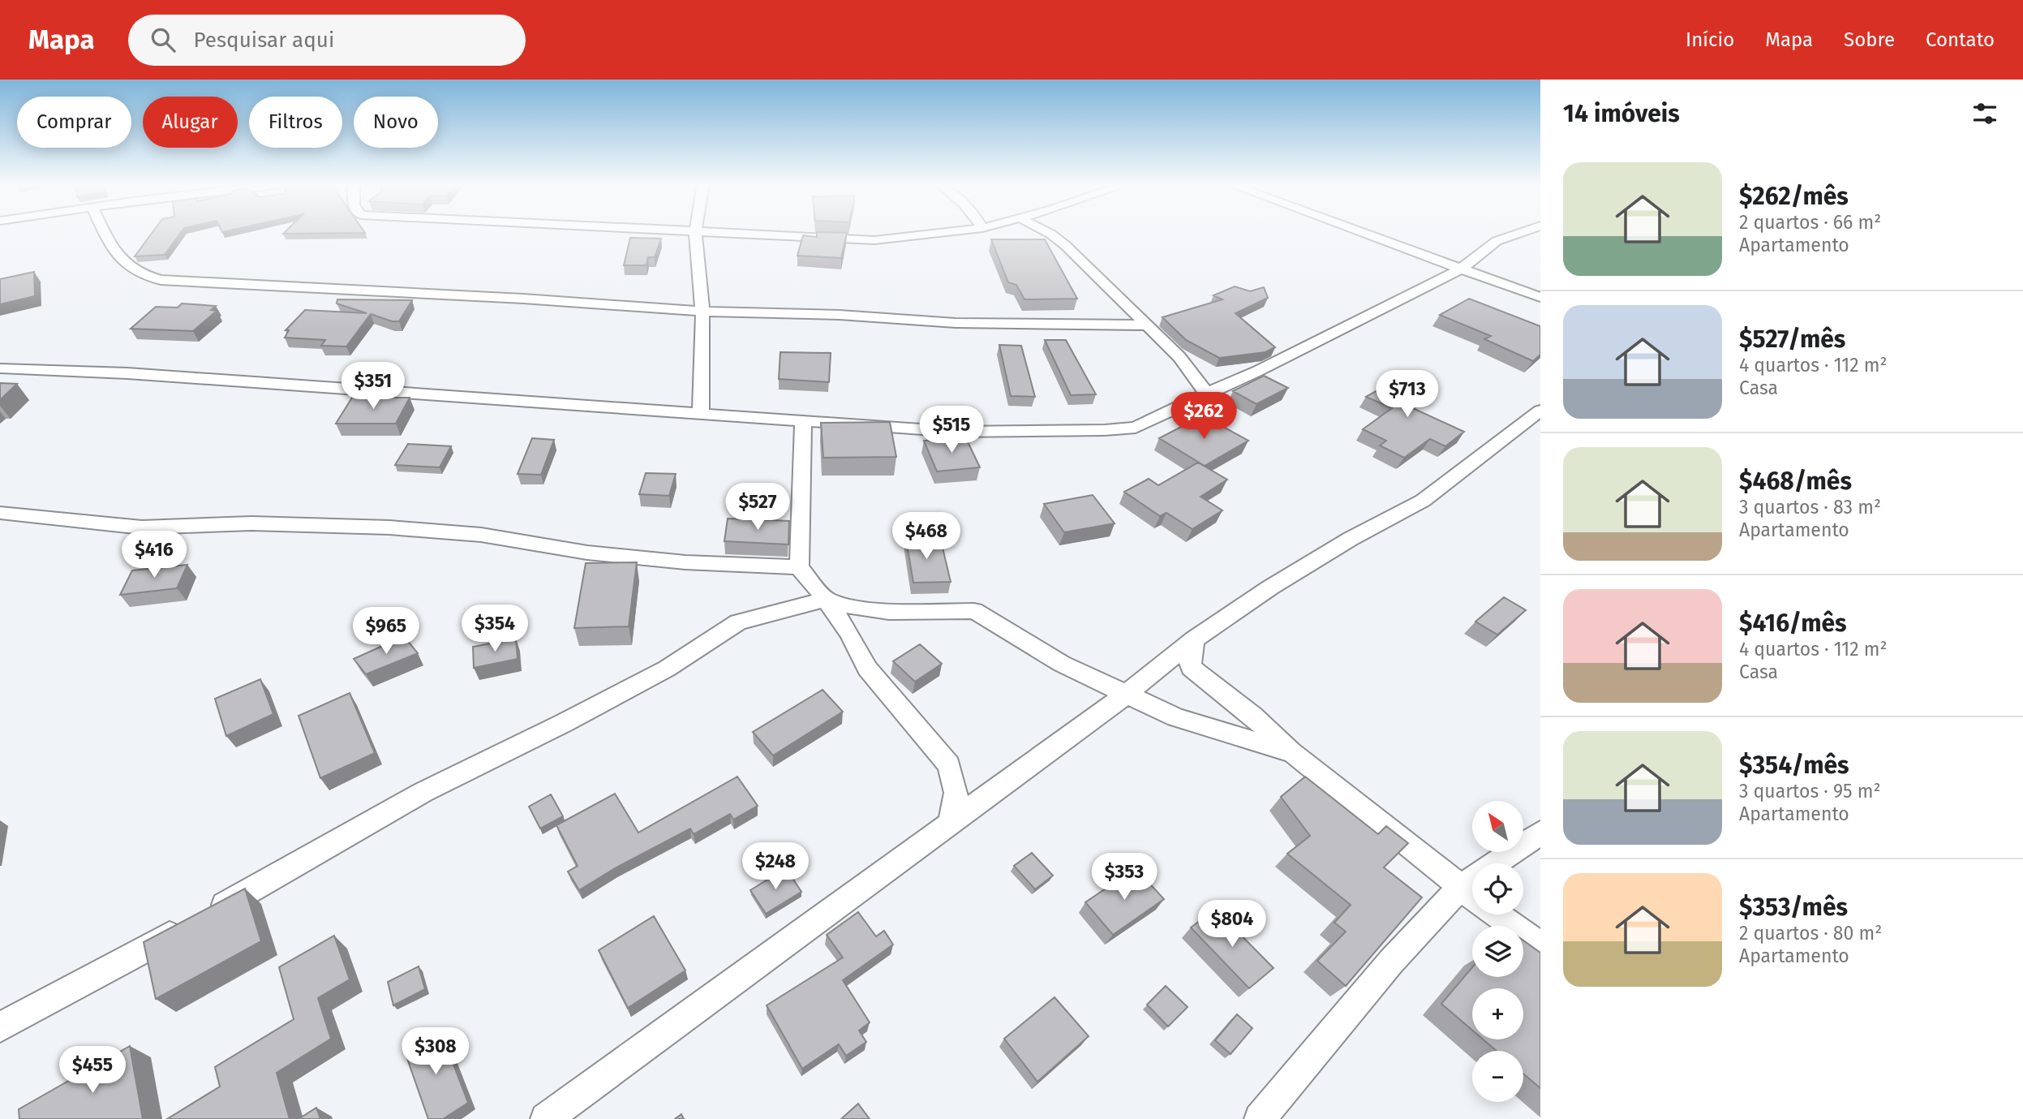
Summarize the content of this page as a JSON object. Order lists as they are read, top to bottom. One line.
{"north":"top left","page":{"header":"Mapa","search":"Pesquisar aqui","nav":["Início","Mapa","Sobre","Contato"],"heading":"14 imóveis","chip":["Comprar","Alugar","Filtros","Novo"],"list":[{"name":"$262/mês","note":"2 quartos · 66 m² · Apartamento"},{"name":"$527/mês","note":"4 quartos · 112 m² · Casa"},{"name":"$468/mês","note":"3 quartos · 83 m² · Apartamento"},{"name":"$416/mês","note":"4 quartos · 112 m² · Casa"},{"name":"$354/mês","note":"3 quartos · 95 m² · Apartamento"},{"name":"$353/mês","note":"2 quartos · 80 m² · Apartamento"}],"price":["$351","$713","$262","$515","$527","$468","$416","$354","$965","$248","$353","$804","$308","$455"],"map_buttons":["+","−"]}}
